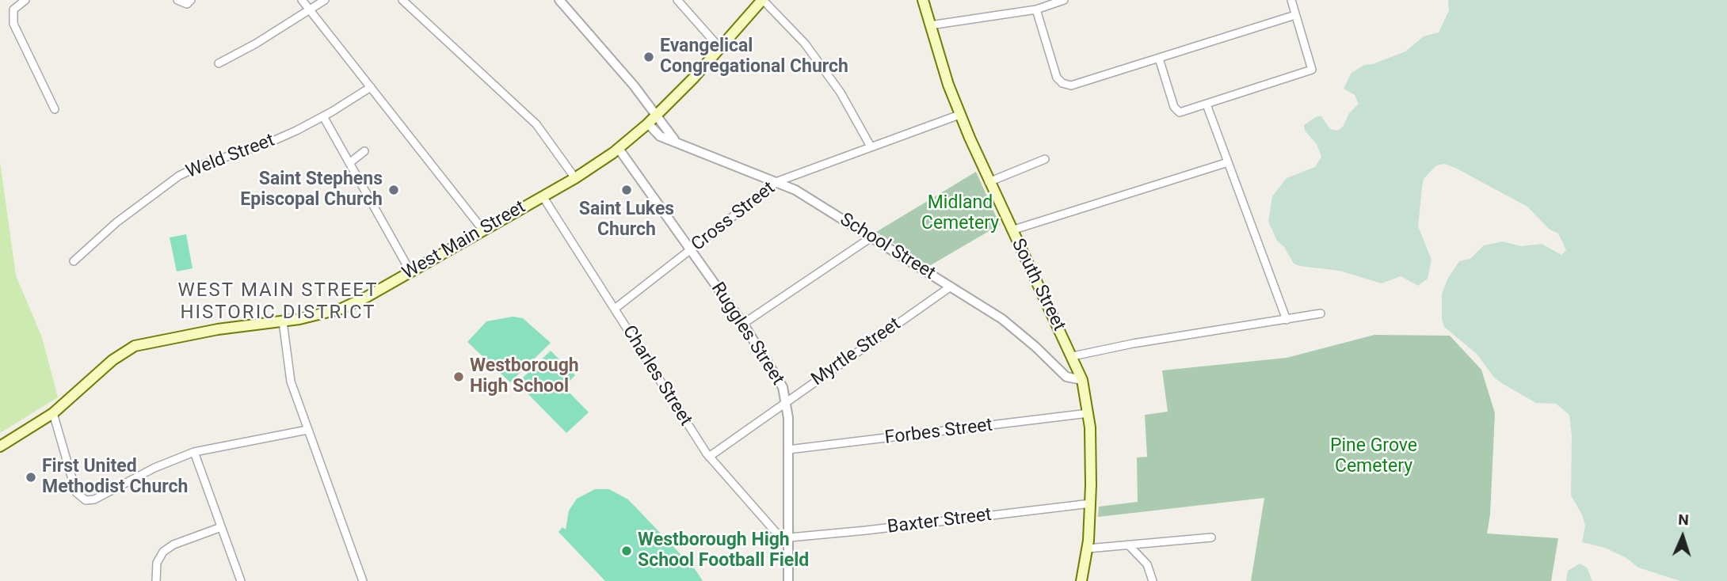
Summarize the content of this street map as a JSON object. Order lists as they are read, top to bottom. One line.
{"streets":{"main road":["West Main Street","South Street"],"street":["Weld Street","Cross Street","School Street","Ruggles Street","Myrtle Street","Charles Street","Forbes Street","Baxter Street"]},"crossings":[["Cross Street","School Street"],["Cross Street","South Street"],["Cross Street","Ruggles Street"],["Cross Street","Charles Street"],["West Main Street","School Street"],["West Main Street","Ruggles Street"],["West Main Street","Charles Street"],["School Street","South Street"],["School Street","Myrtle Street"],["South Street","Forbes Street"],["South Street","Baxter Street"],["Ruggles Street","Myrtle Street"],["Ruggles Street","Charles Street"],["Ruggles Street","Forbes Street"],["Ruggles Street","Baxter Street"],["Myrtle Street","Charles Street"],["Charles Street","Baxter Street"]],"districts":["WEST MAIN STREET HISTORIC DISTRICT"],"parks":["Midland Cemetery","Pine Grove Cemetery"],"places":["Evangelical Congregational Church","Saint Stephens Episcopal Church","Saint Lukes Church","Westborough High School","First United Methodist Church","Westborough High School Football Field"],"north":"top"}
